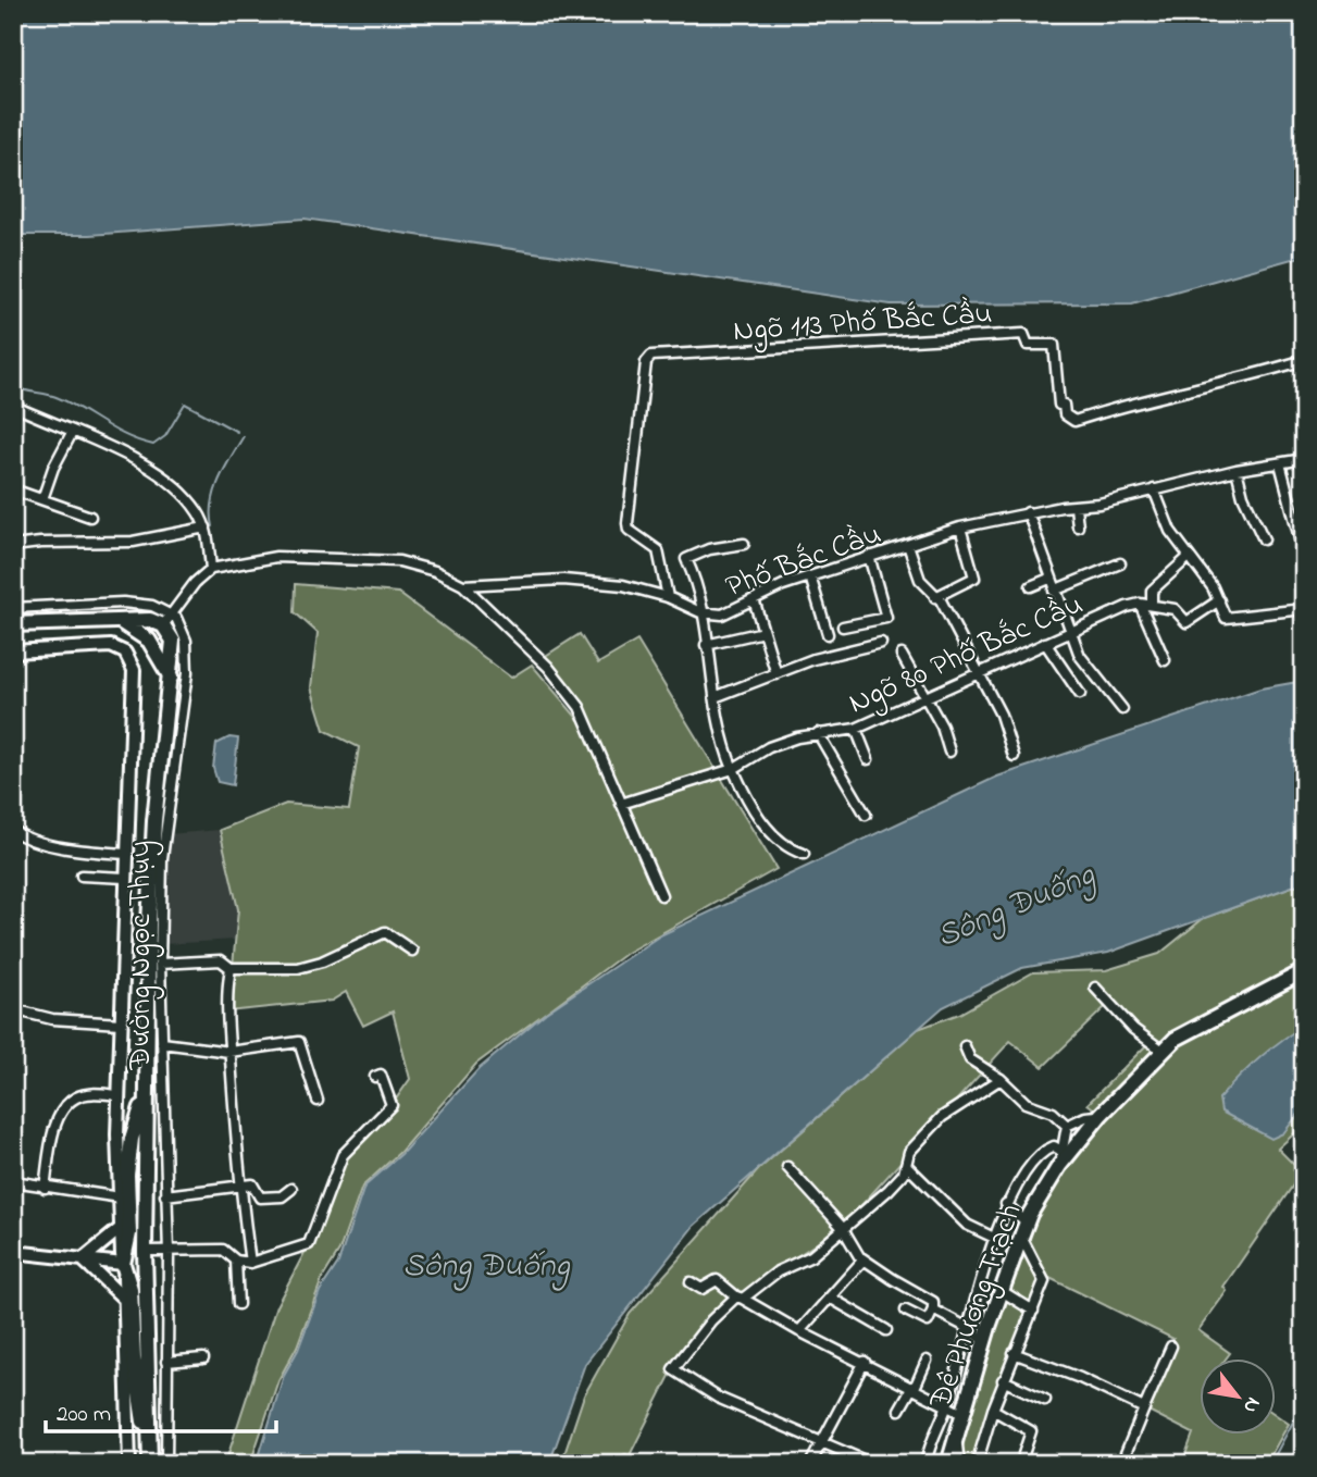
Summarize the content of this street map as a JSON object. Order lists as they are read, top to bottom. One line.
{"streets":{"main road":["Đường Ngọc Thụy","Đê Phương Trạch"],"street":["Ngõ 113 Phố Bắc Cầu","Phố Bắc Cầu","Ngõ 80 Phố Bắc Cầu"]},"crossings":[["Ngõ 113 Phố Bắc Cầu","Phố Bắc Cầu"]],"water":["Sông Đuống"],"scale_bar":"200 m","north":"bottom right"}
